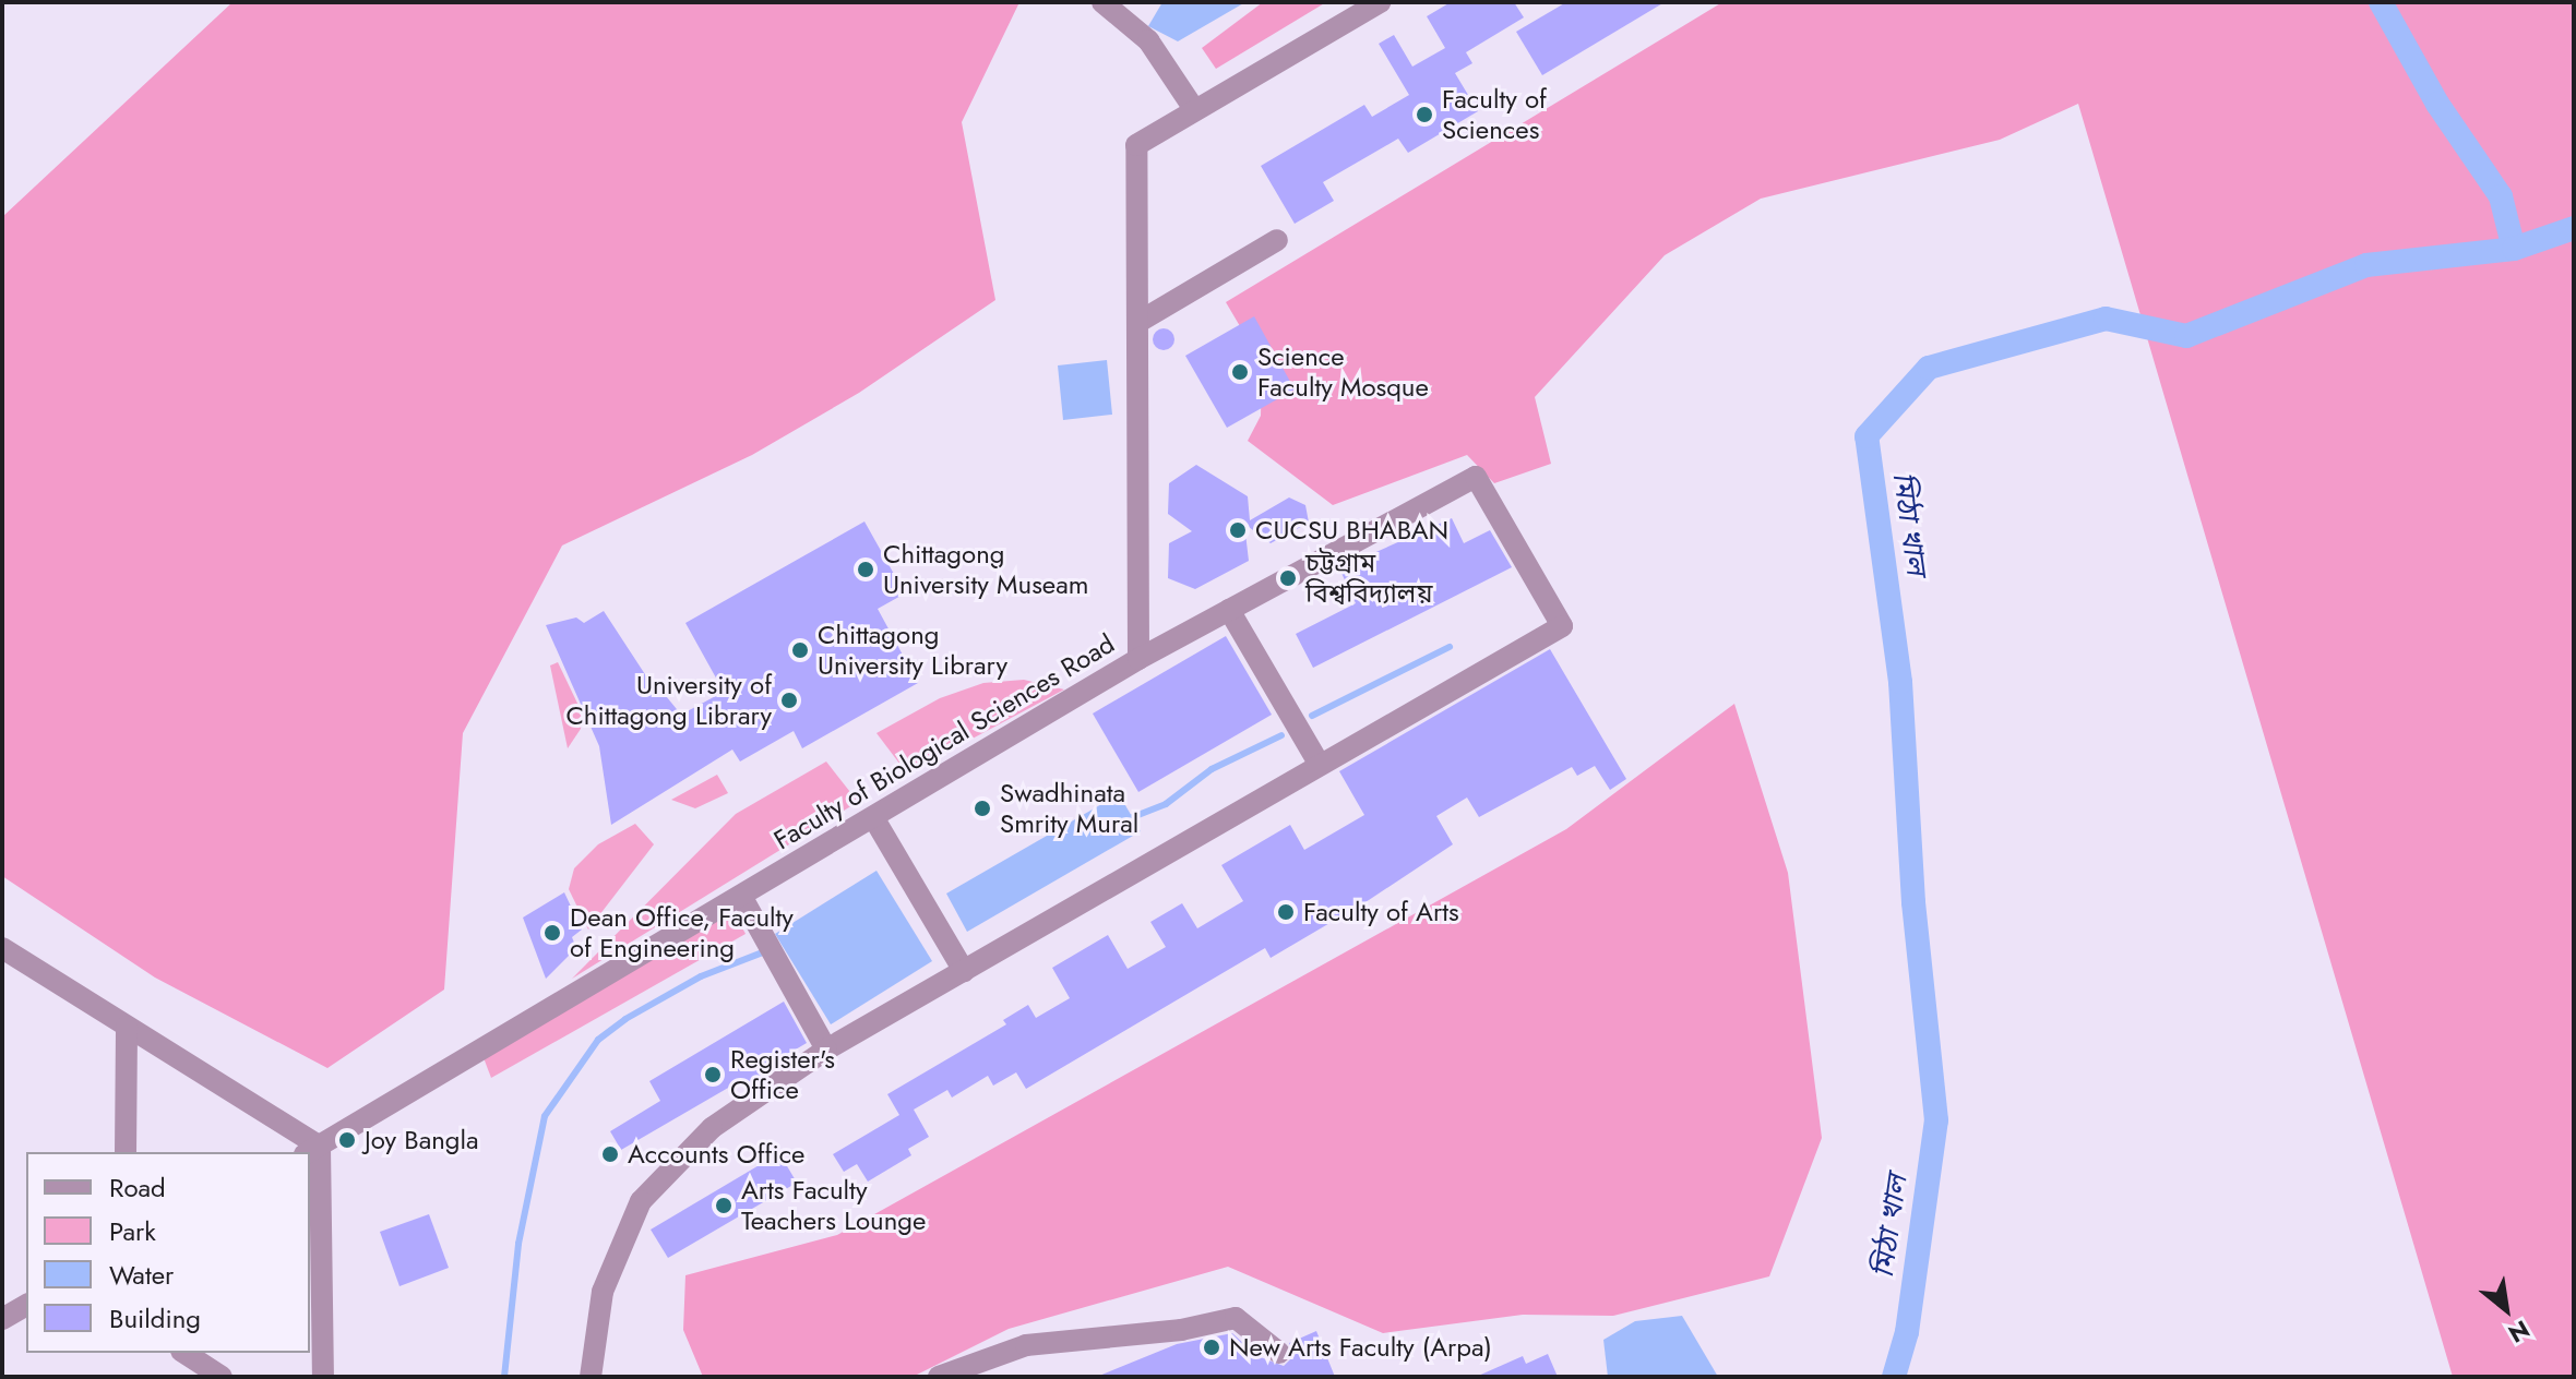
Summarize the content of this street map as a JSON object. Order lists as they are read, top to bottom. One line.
{"streets":{"street":["Faculty of Biological Sciences Road"]},"water":["মিঠা খাল"],"places":["Faculty of Sciences","Science Faculty Mosque","CUCSU BHABAN","Chittagong University Museam","চট্টগ্রাম বিশ্ববিদ্যালয়","Chittagong University Library","University of Chittagong Library","Swadhinata Smrity Mural","Faculty of Arts","Dean Office, Faculty of Engineering","Register's Office","Joy Bangla","Accounts Office","Arts Faculty Teachers Lounge","New Arts Faculty (Arpa)"],"legend":["Road","Park","Water","Building"],"north":"bottom right"}
